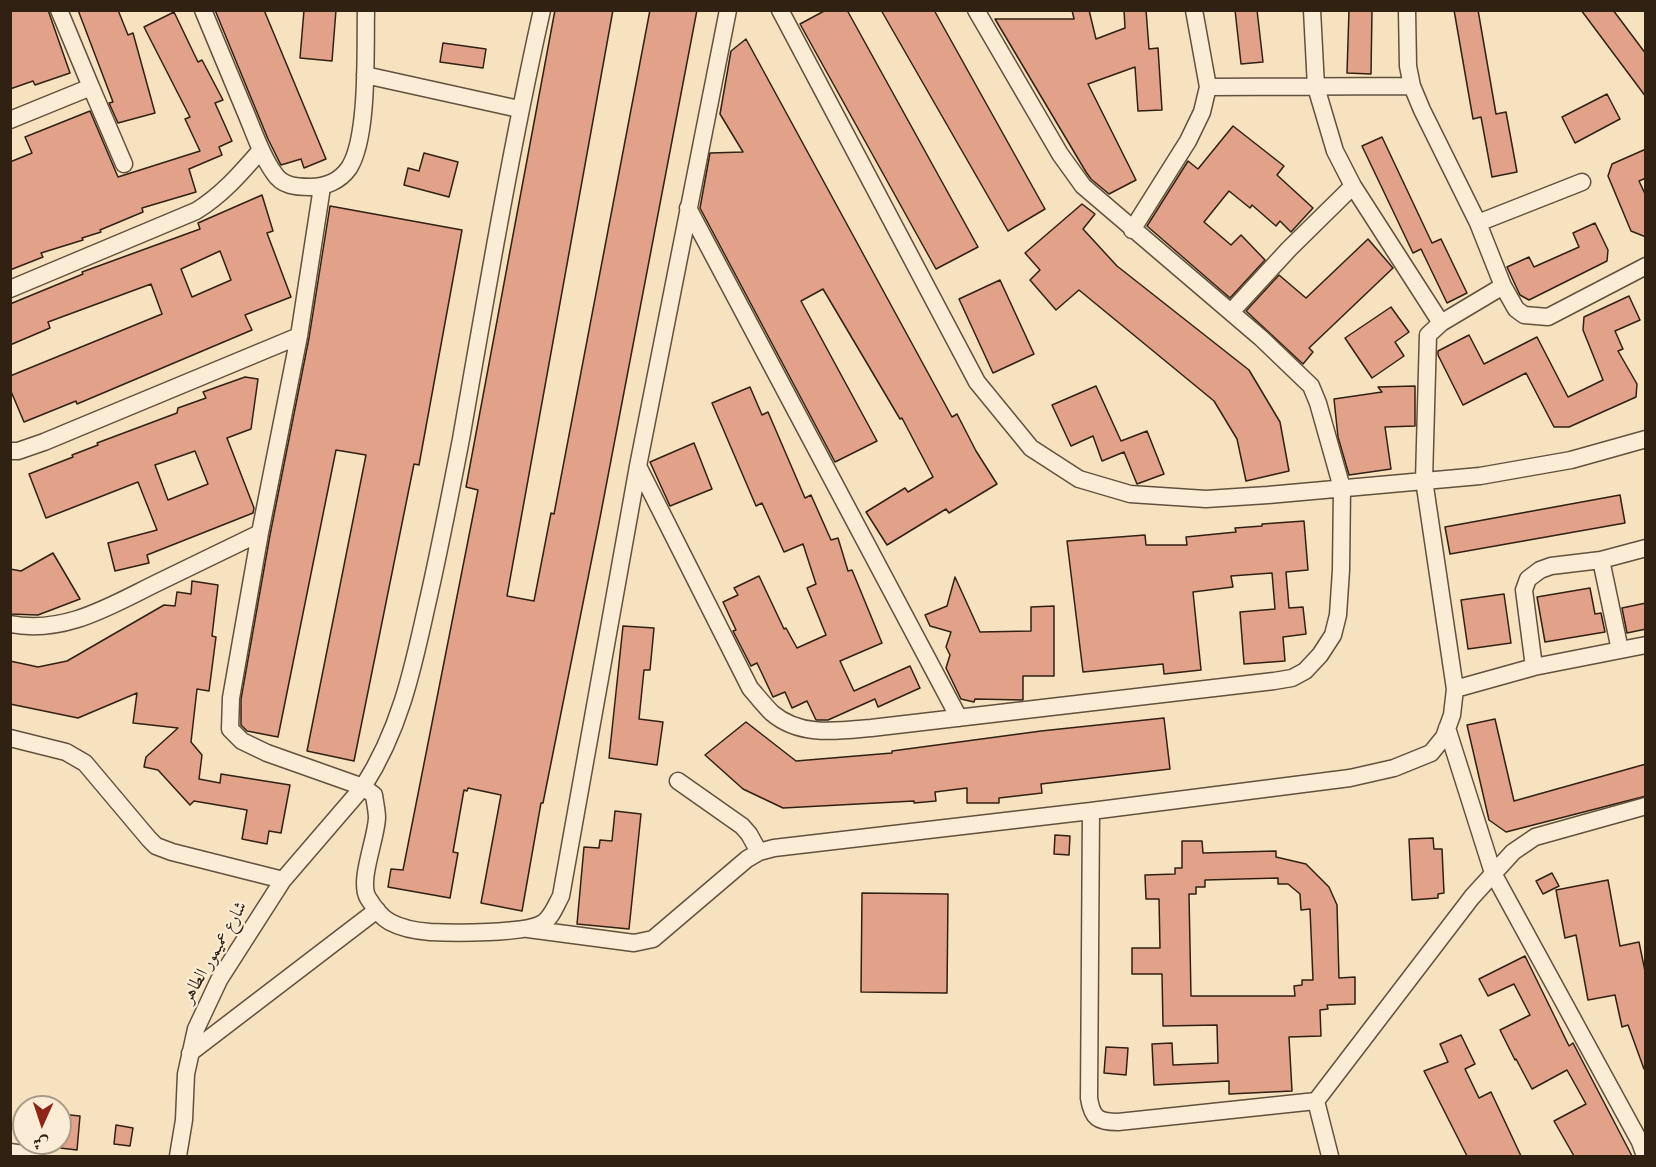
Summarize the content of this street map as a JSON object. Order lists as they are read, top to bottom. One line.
{"streets":{"street":["شارع عميمور الطاهر"]},"north":"bottom"}
